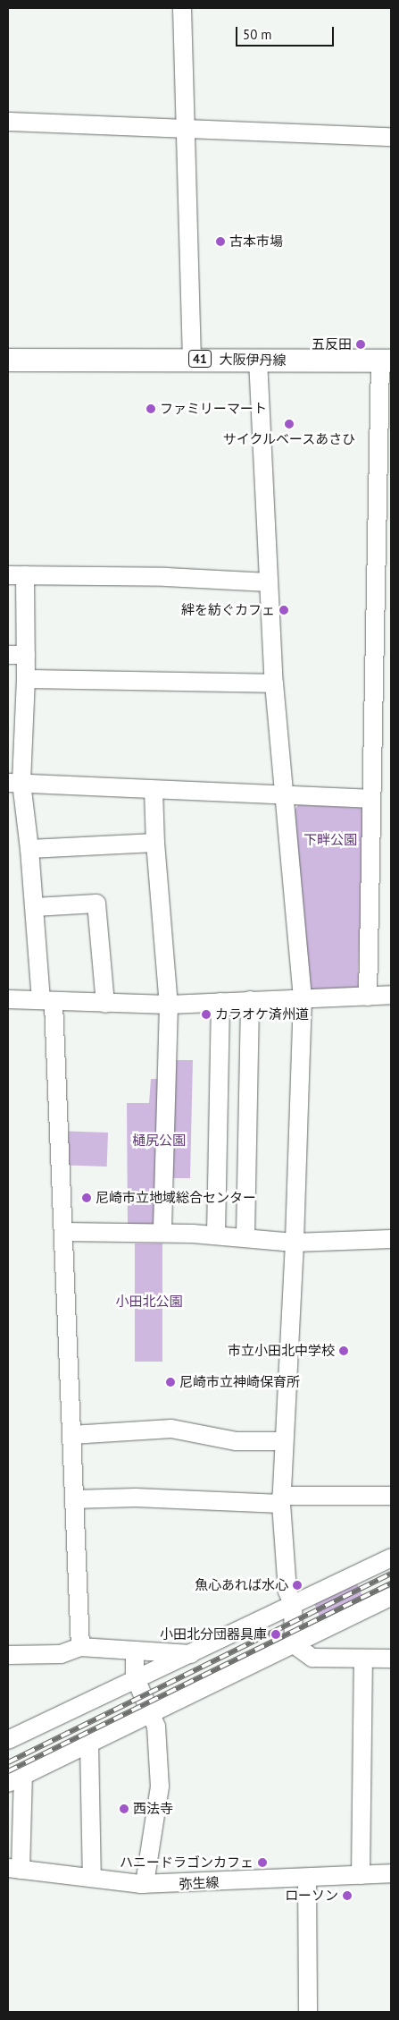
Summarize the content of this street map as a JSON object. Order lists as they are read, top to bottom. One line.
{"streets":{"main road":["41","大阪伊丹線"],"street":["弥生線"]},"parks":["下畔公園","樋尻公園","小田北公園"],"places":["古本市場","五反田","ファミリーマート","サイクルベースあさひ","絆を紡ぐカフェ","カラオケ済州道","尼崎市立地域総合センター","市立小田北中学校","尼崎市立神崎保育所","魚心あれば水心","小田北分団器具庫","西法寺","ハニードラゴンカフェ","ローソン"],"scale_bar":"50 m"}
